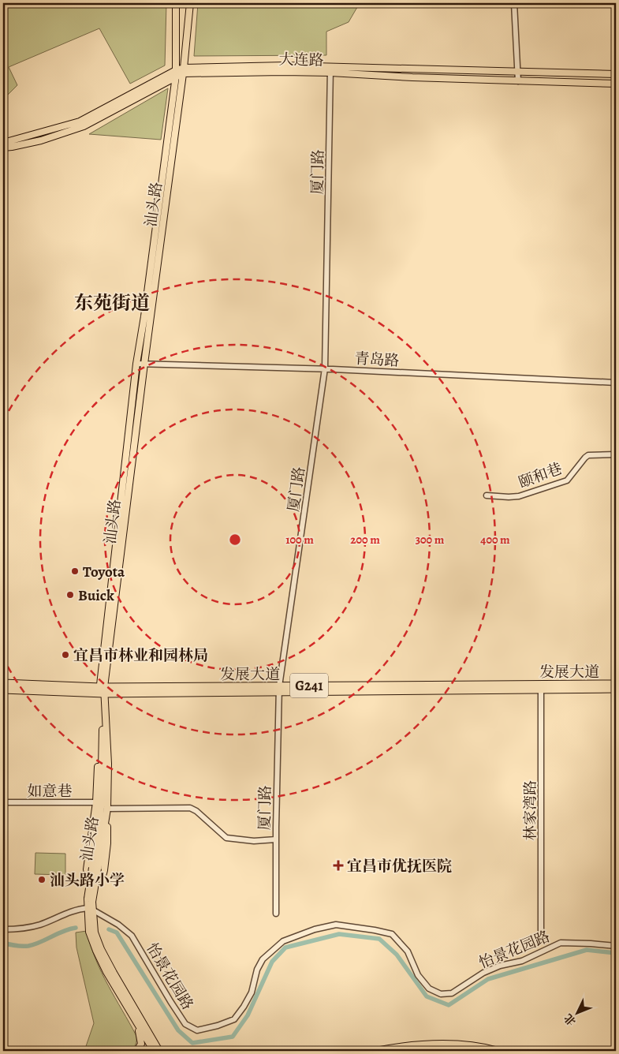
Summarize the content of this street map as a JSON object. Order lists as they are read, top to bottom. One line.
{"streets":{"highway":["发展大道","G241"],"main road":["大连路","汕头路"],"street":["厦门路","青岛路","颐和巷","如意巷","林家湾路","怡景花园路"]},"crossings":[["大连路","厦门路"],["大连路","汕头路"],["厦门路","青岛路"],["厦门路","发展大道"],["汕头路","青岛路"],["汕头路","发展大道"],["汕头路","怡景花园路"],["发展大道","林家湾路"]],"districts":["东苑街道"],"places":{"other":["Toyota","Buick","宜昌市林业和园林局","汕头路小学"],"health":["宜昌市优抚医院"]},"north":"bottom left","rings":["100 m","200 m","300 m","400 m"]}
